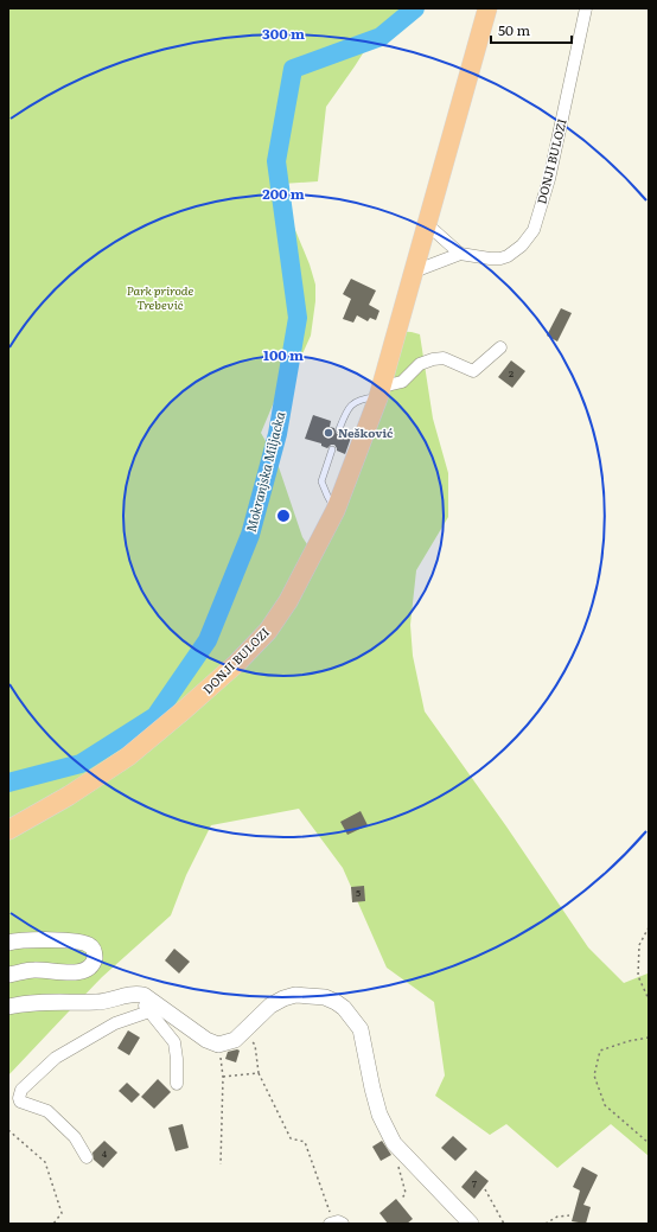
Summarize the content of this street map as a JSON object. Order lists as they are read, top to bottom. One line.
{"streets":{"main road":["DONJI BULOZI"]},"water":["Mokranjska Miljacka"],"parks":["Park prirode Trebević"],"places":["Nešković"],"house_numbers":["2","5","4","7"],"scale_bar":"50 m","rings":["300 m","200 m","100 m"]}
